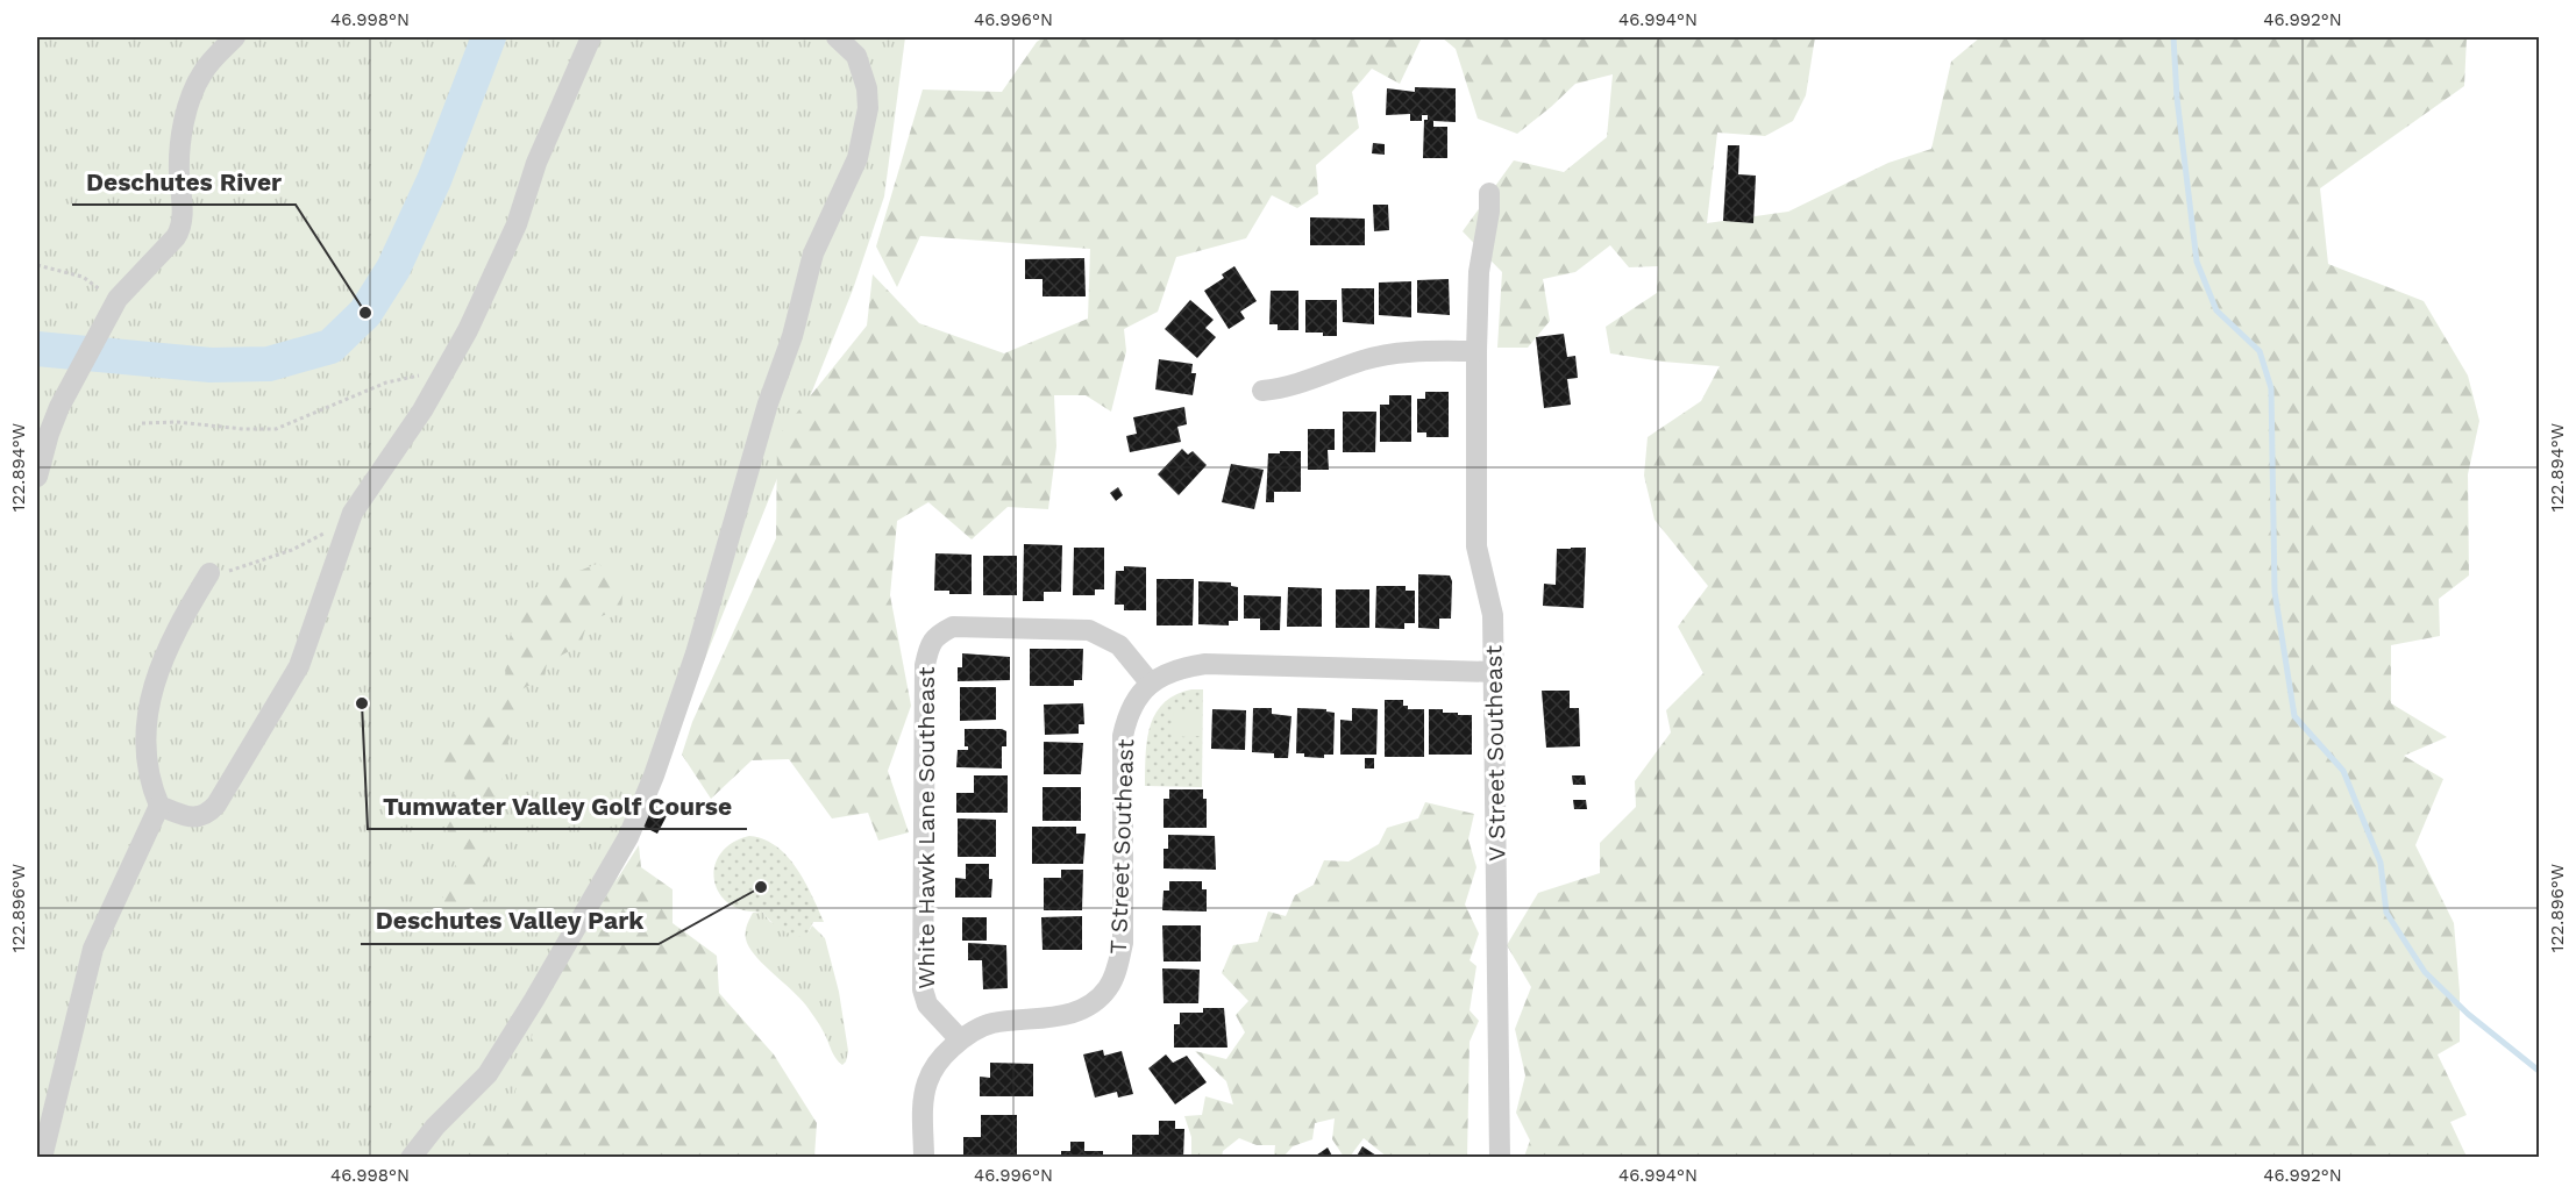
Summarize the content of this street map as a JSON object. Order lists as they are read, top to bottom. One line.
{"streets":{"street":["V Street Southeast","White Hawk Lane Southeast","T Street Southeast"]},"crossings":[["V Street Southeast","T Street Southeast"],["White Hawk Lane Southeast","T Street Southeast"]],"places":["Deschutes River","Tumwater Valley Golf Course","Deschutes Valley Park"],"coordinates":["46.998°N","46.996°N","46.994°N","46.992°N","122.894°W","122.896°W"]}
